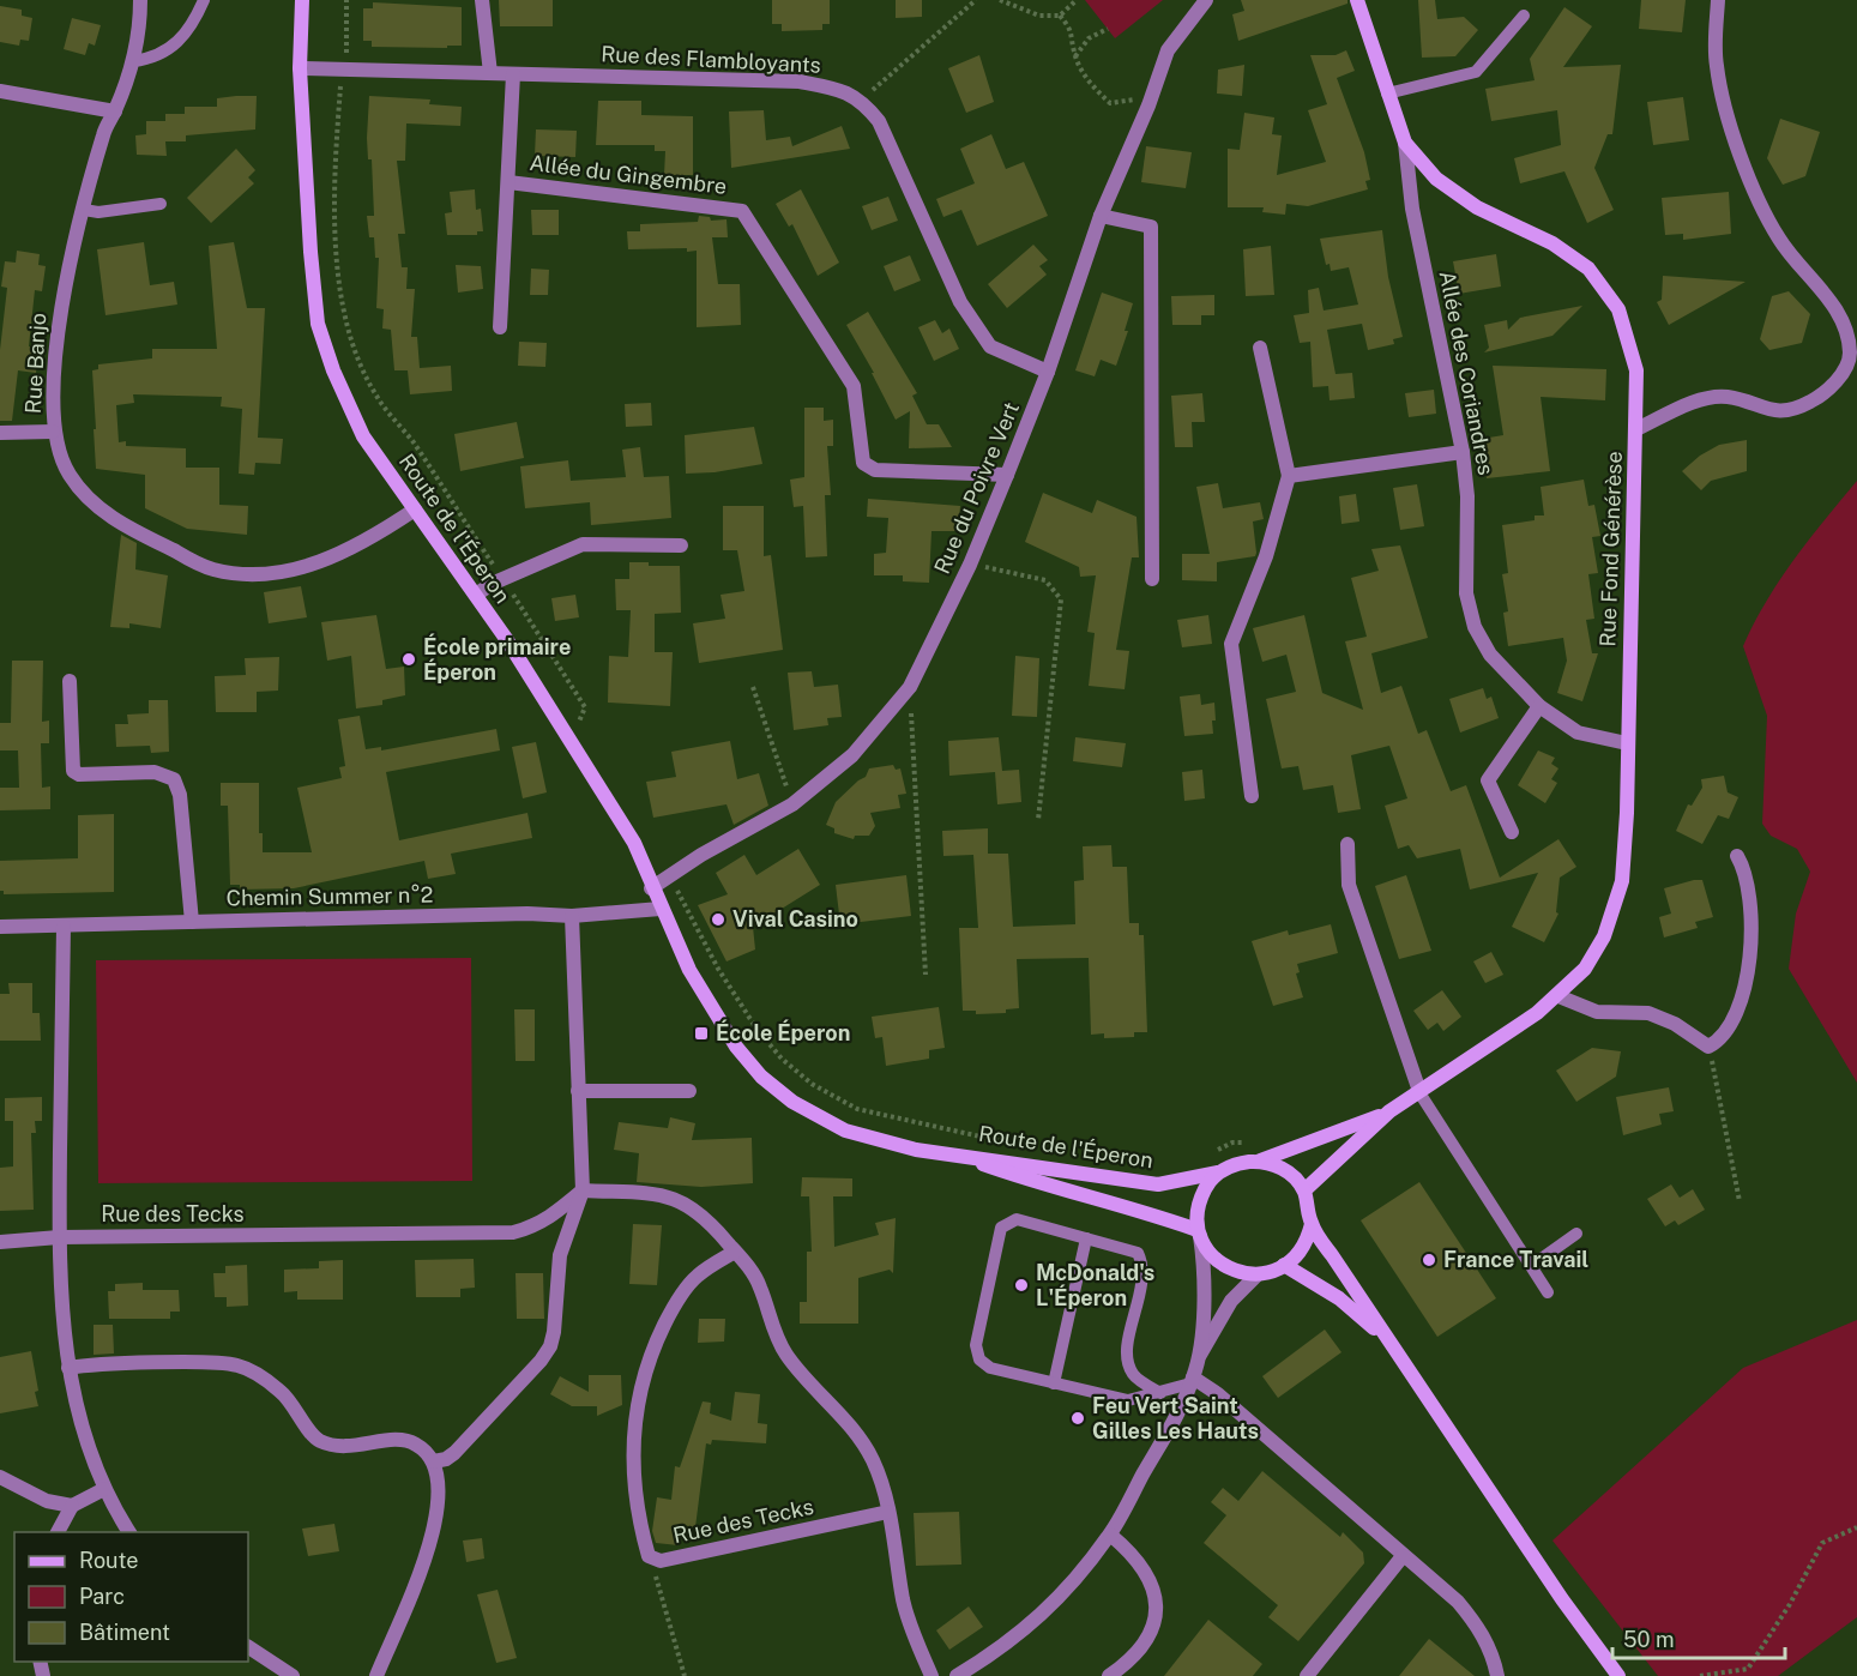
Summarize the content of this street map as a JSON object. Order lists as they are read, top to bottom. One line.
{"streets":{"main road":["Route de l'Éperon","Rue Fond Générèse"],"street":["Rue des Flambloyants","Allée du Gingembre","Rue Banjo","Allée des Coriandres","Rue du Poivre Vert","Chemin Summer n°2","Rue des Tecks"]},"crossings":[["Rue des Flambloyants","Allée du Gingembre"],["Rue des Flambloyants","Route de l'Éperon"],["Allée du Gingembre","Rue du Poivre Vert"],["Rue Banjo","Route de l'Éperon"],["Allée des Coriandres","Rue Fond Générèse"],["Rue du Poivre Vert","Route de l'Éperon"],["Route de l'Éperon","Rue Fond Générèse"],["Route de l'Éperon","Chemin Summer n°2"]],"places":{"other":["École primaire Éperon","Vival Casino","France Travail","McDonald's L'Éperon","Feu Vert Saint Gilles Les Hauts"],"transit":["École Éperon"]},"legend":["Route","Parc","Bâtiment"],"scale_bar":"50 m"}
